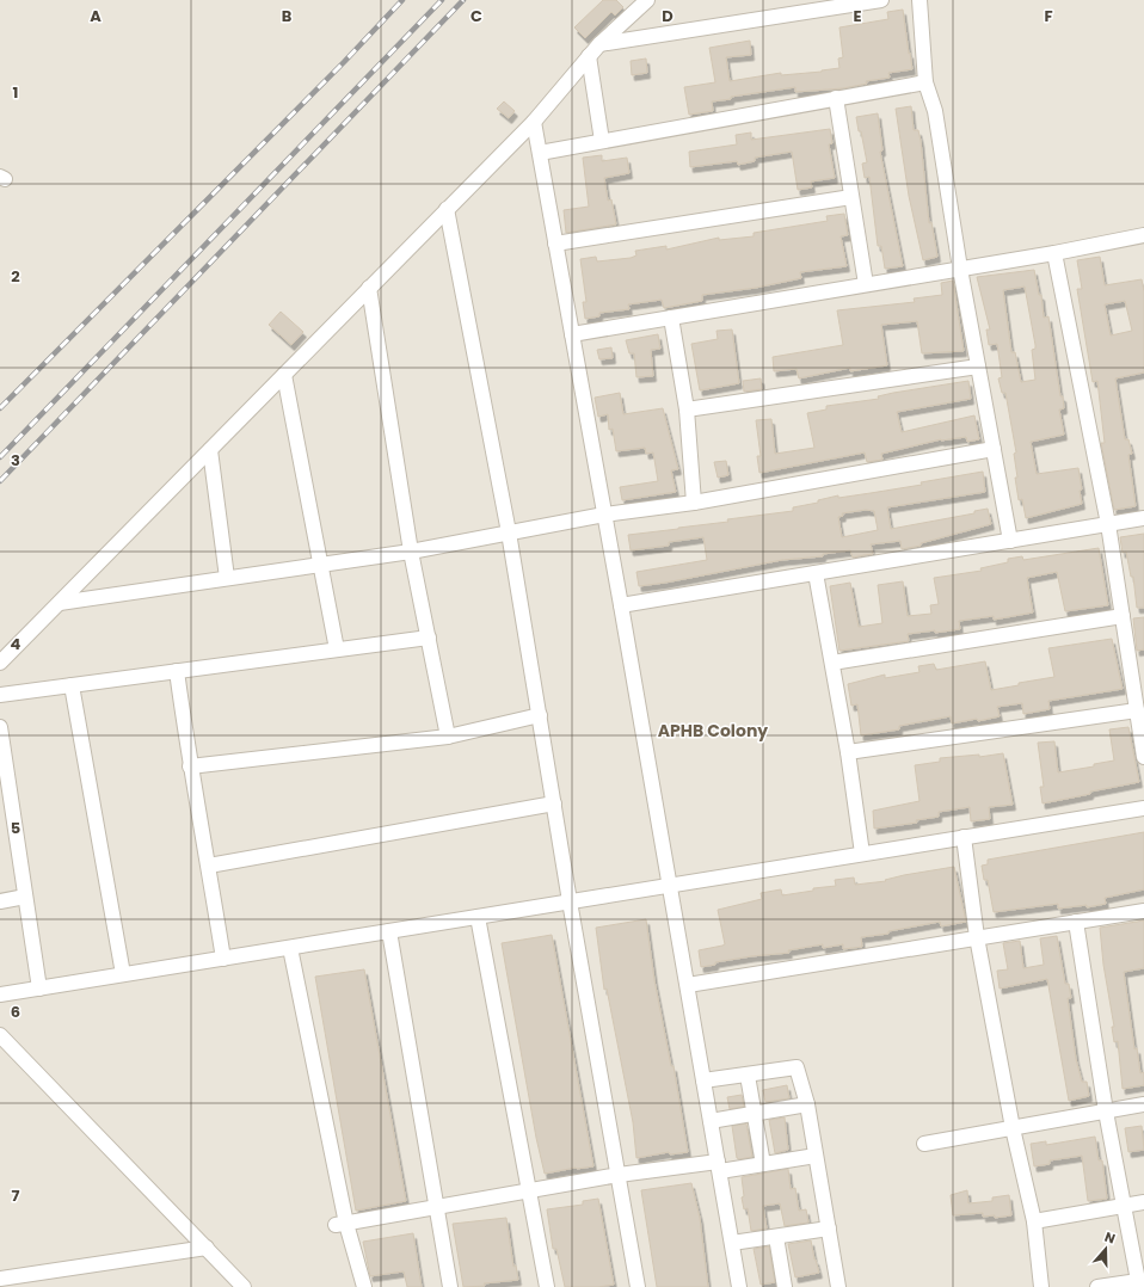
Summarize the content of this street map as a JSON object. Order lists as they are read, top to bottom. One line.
{"districts":["APHB Colony"],"north":"top","grid":{"columns":["A","B","C","D","E","F"],"rows":["1","2","3","4","5","6","7"]}}
